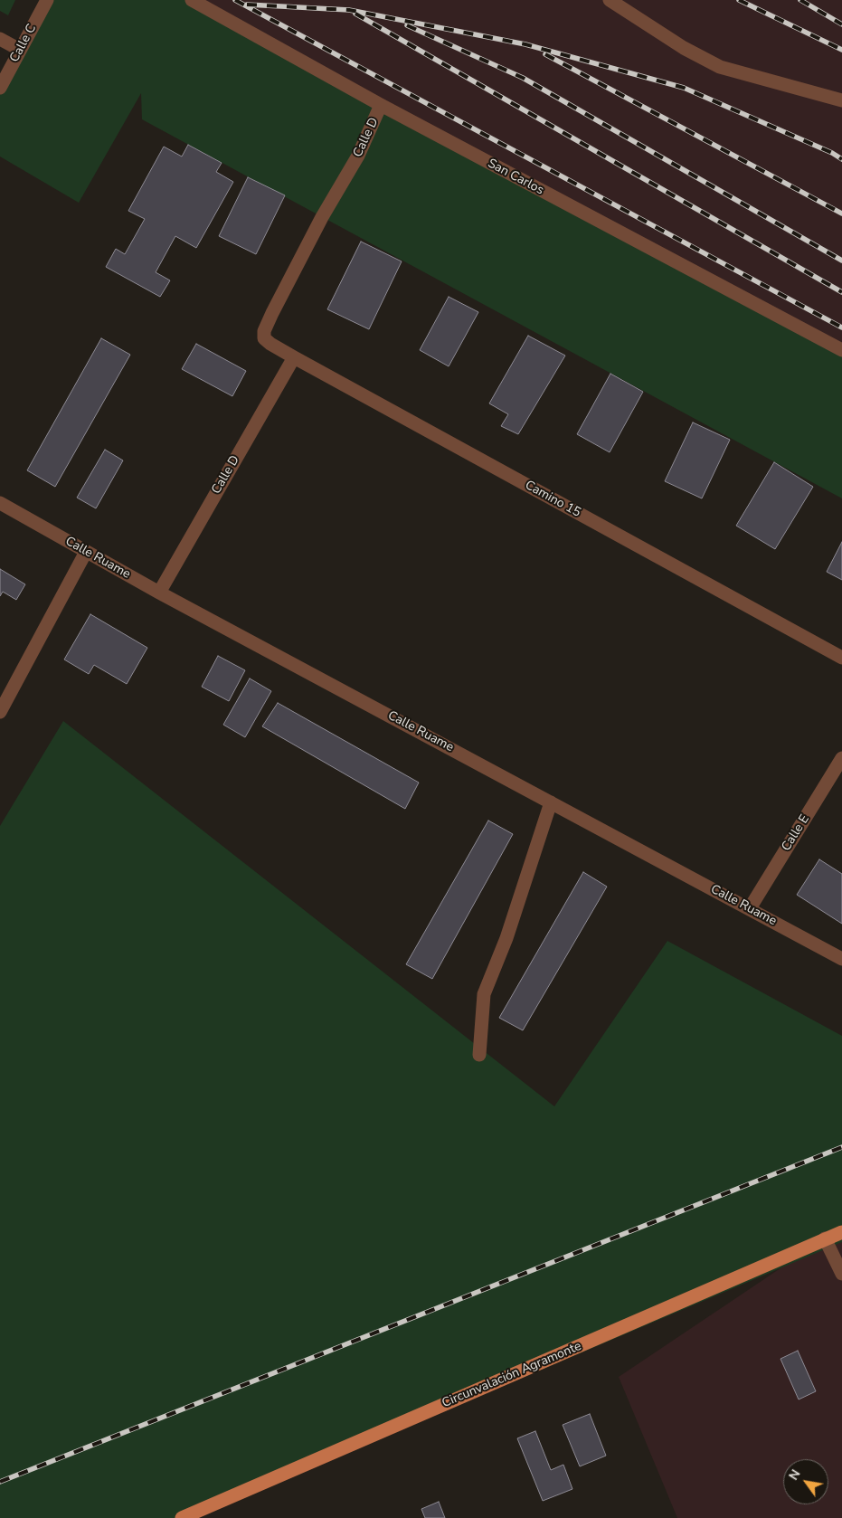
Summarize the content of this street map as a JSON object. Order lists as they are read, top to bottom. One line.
{"streets":{"main road":["Circunvalación Agramonte"],"street":["Calle C","Calle D","San Carlos","Camino 15","Calle Ruame","Calle E"]},"crossings":[["Calle D","San Carlos"],["Calle D","Camino 15"],["Calle D","Calle Ruame"],["Calle Ruame","Calle E"]],"north":"top left"}
